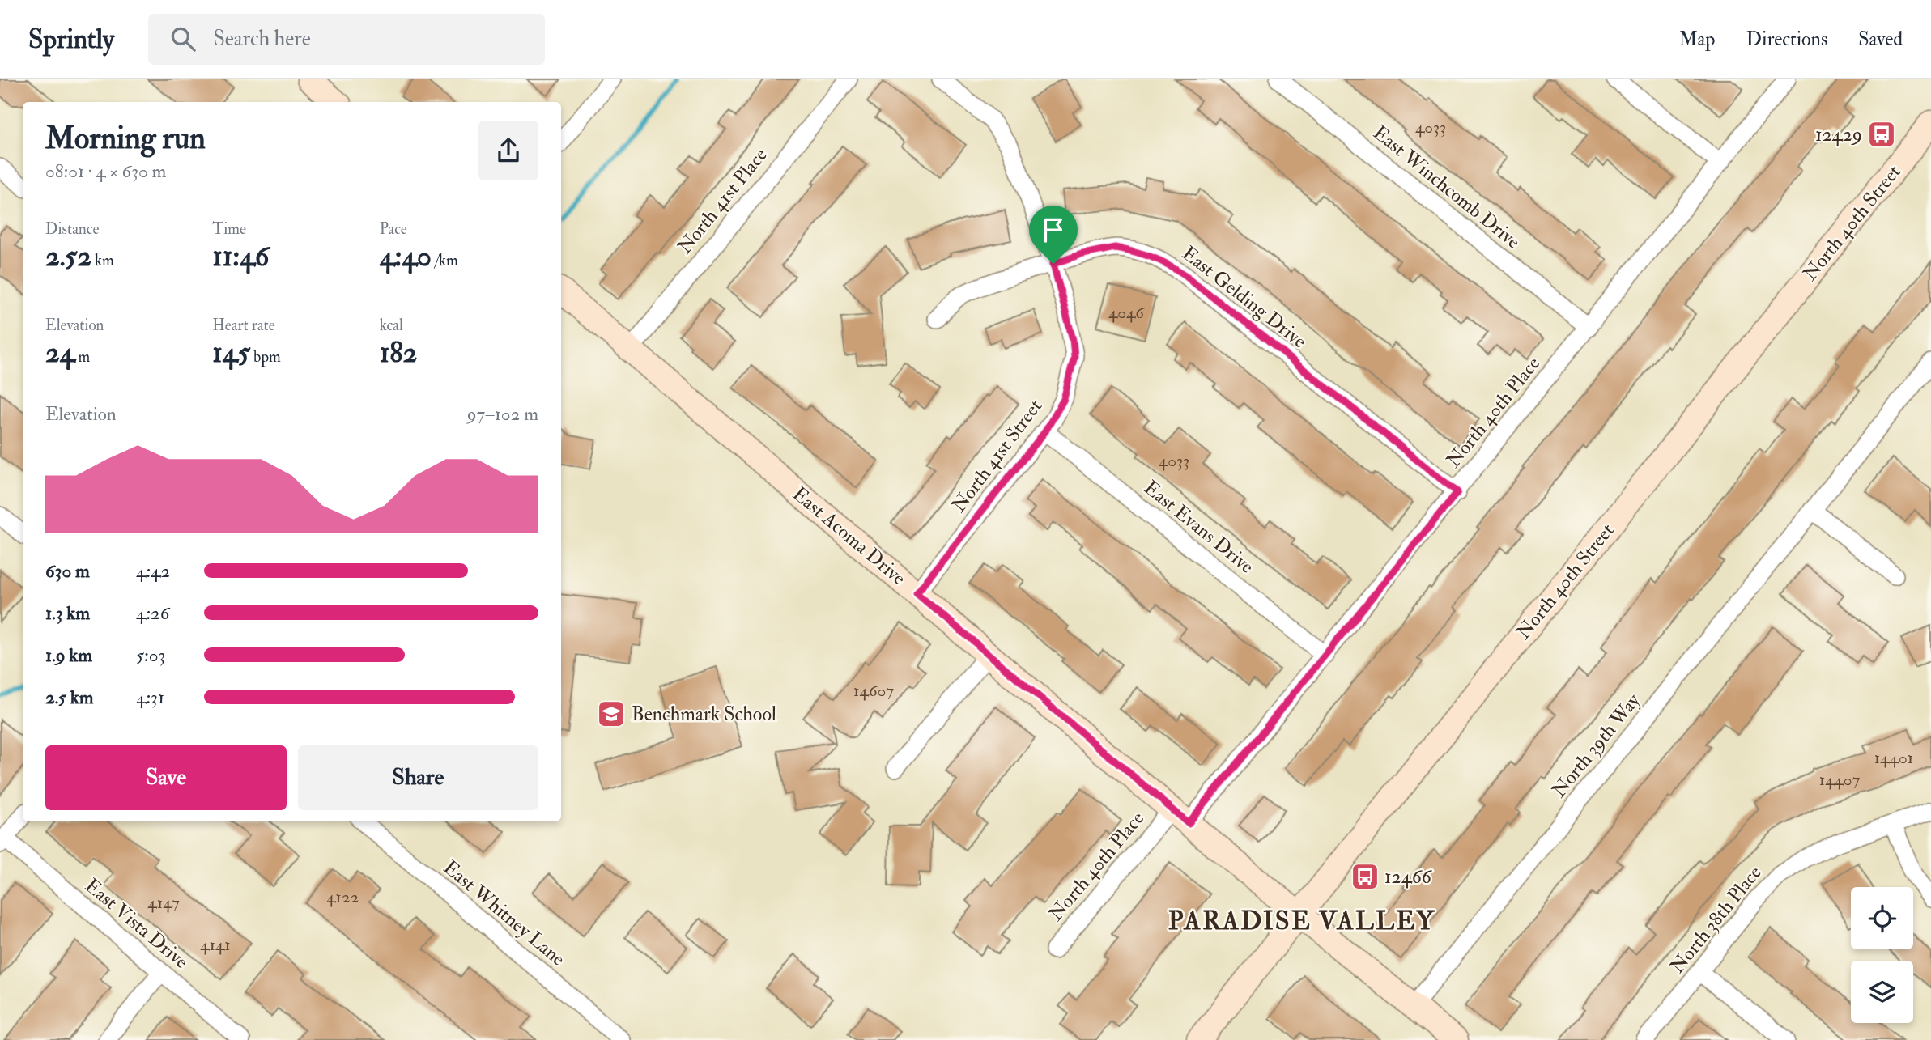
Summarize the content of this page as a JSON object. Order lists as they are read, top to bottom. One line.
{"streets":{"street":["East Winchcomb Drive","North 41st Place","North 40th Street","East Gelding Drive","North 40th Place","North 41st Street","East Evans Drive","East Acoma Drive","North 39th Way","East Whitney Lane","North 38th Place","East Vista Drive"]},"crossings":[["East Winchcomb Drive","North 40th Place"],["North 41st Place","East Acoma Drive"],["North 40th Street","East Acoma Drive"],["East Gelding Drive","North 40th Place"],["East Gelding Drive","North 41st Street"],["North 40th Place","East Evans Drive"],["North 40th Place","East Acoma Drive"],["North 41st Street","East Evans Drive"],["North 41st Street","East Acoma Drive"],["East Acoma Drive","North 39th Way"]],"districts":["PARADISE VALLEY"],"places":{"bus stop":["12429","12466"],"school or university":["Benchmark School"]},"house_numbers":["4033","4046","4033","14607","14401","14407","4122","4147","4141"],"page":{"header":"Sprintly","search":"Search here","nav":["Map","Directions","Saved"],"heading":["Morning run","08:01 · 4 × 630 m"],"stats":[["Distance","2.52 km"],["Time","11:46"],["Pace","4:40 /km"],["Elevation","24 m"],["Heart rate","145 bpm"],["kcal","182"]],"chart":["Elevation","97–102 m"],"list":[{"name":"630 m","note":"4:42"},{"name":"1.3 km","note":"4:26"},{"name":"1.9 km","note":"5:03"},{"name":"2.5 km","note":"4:31"}],"buttons":["Save","Share"]}}
